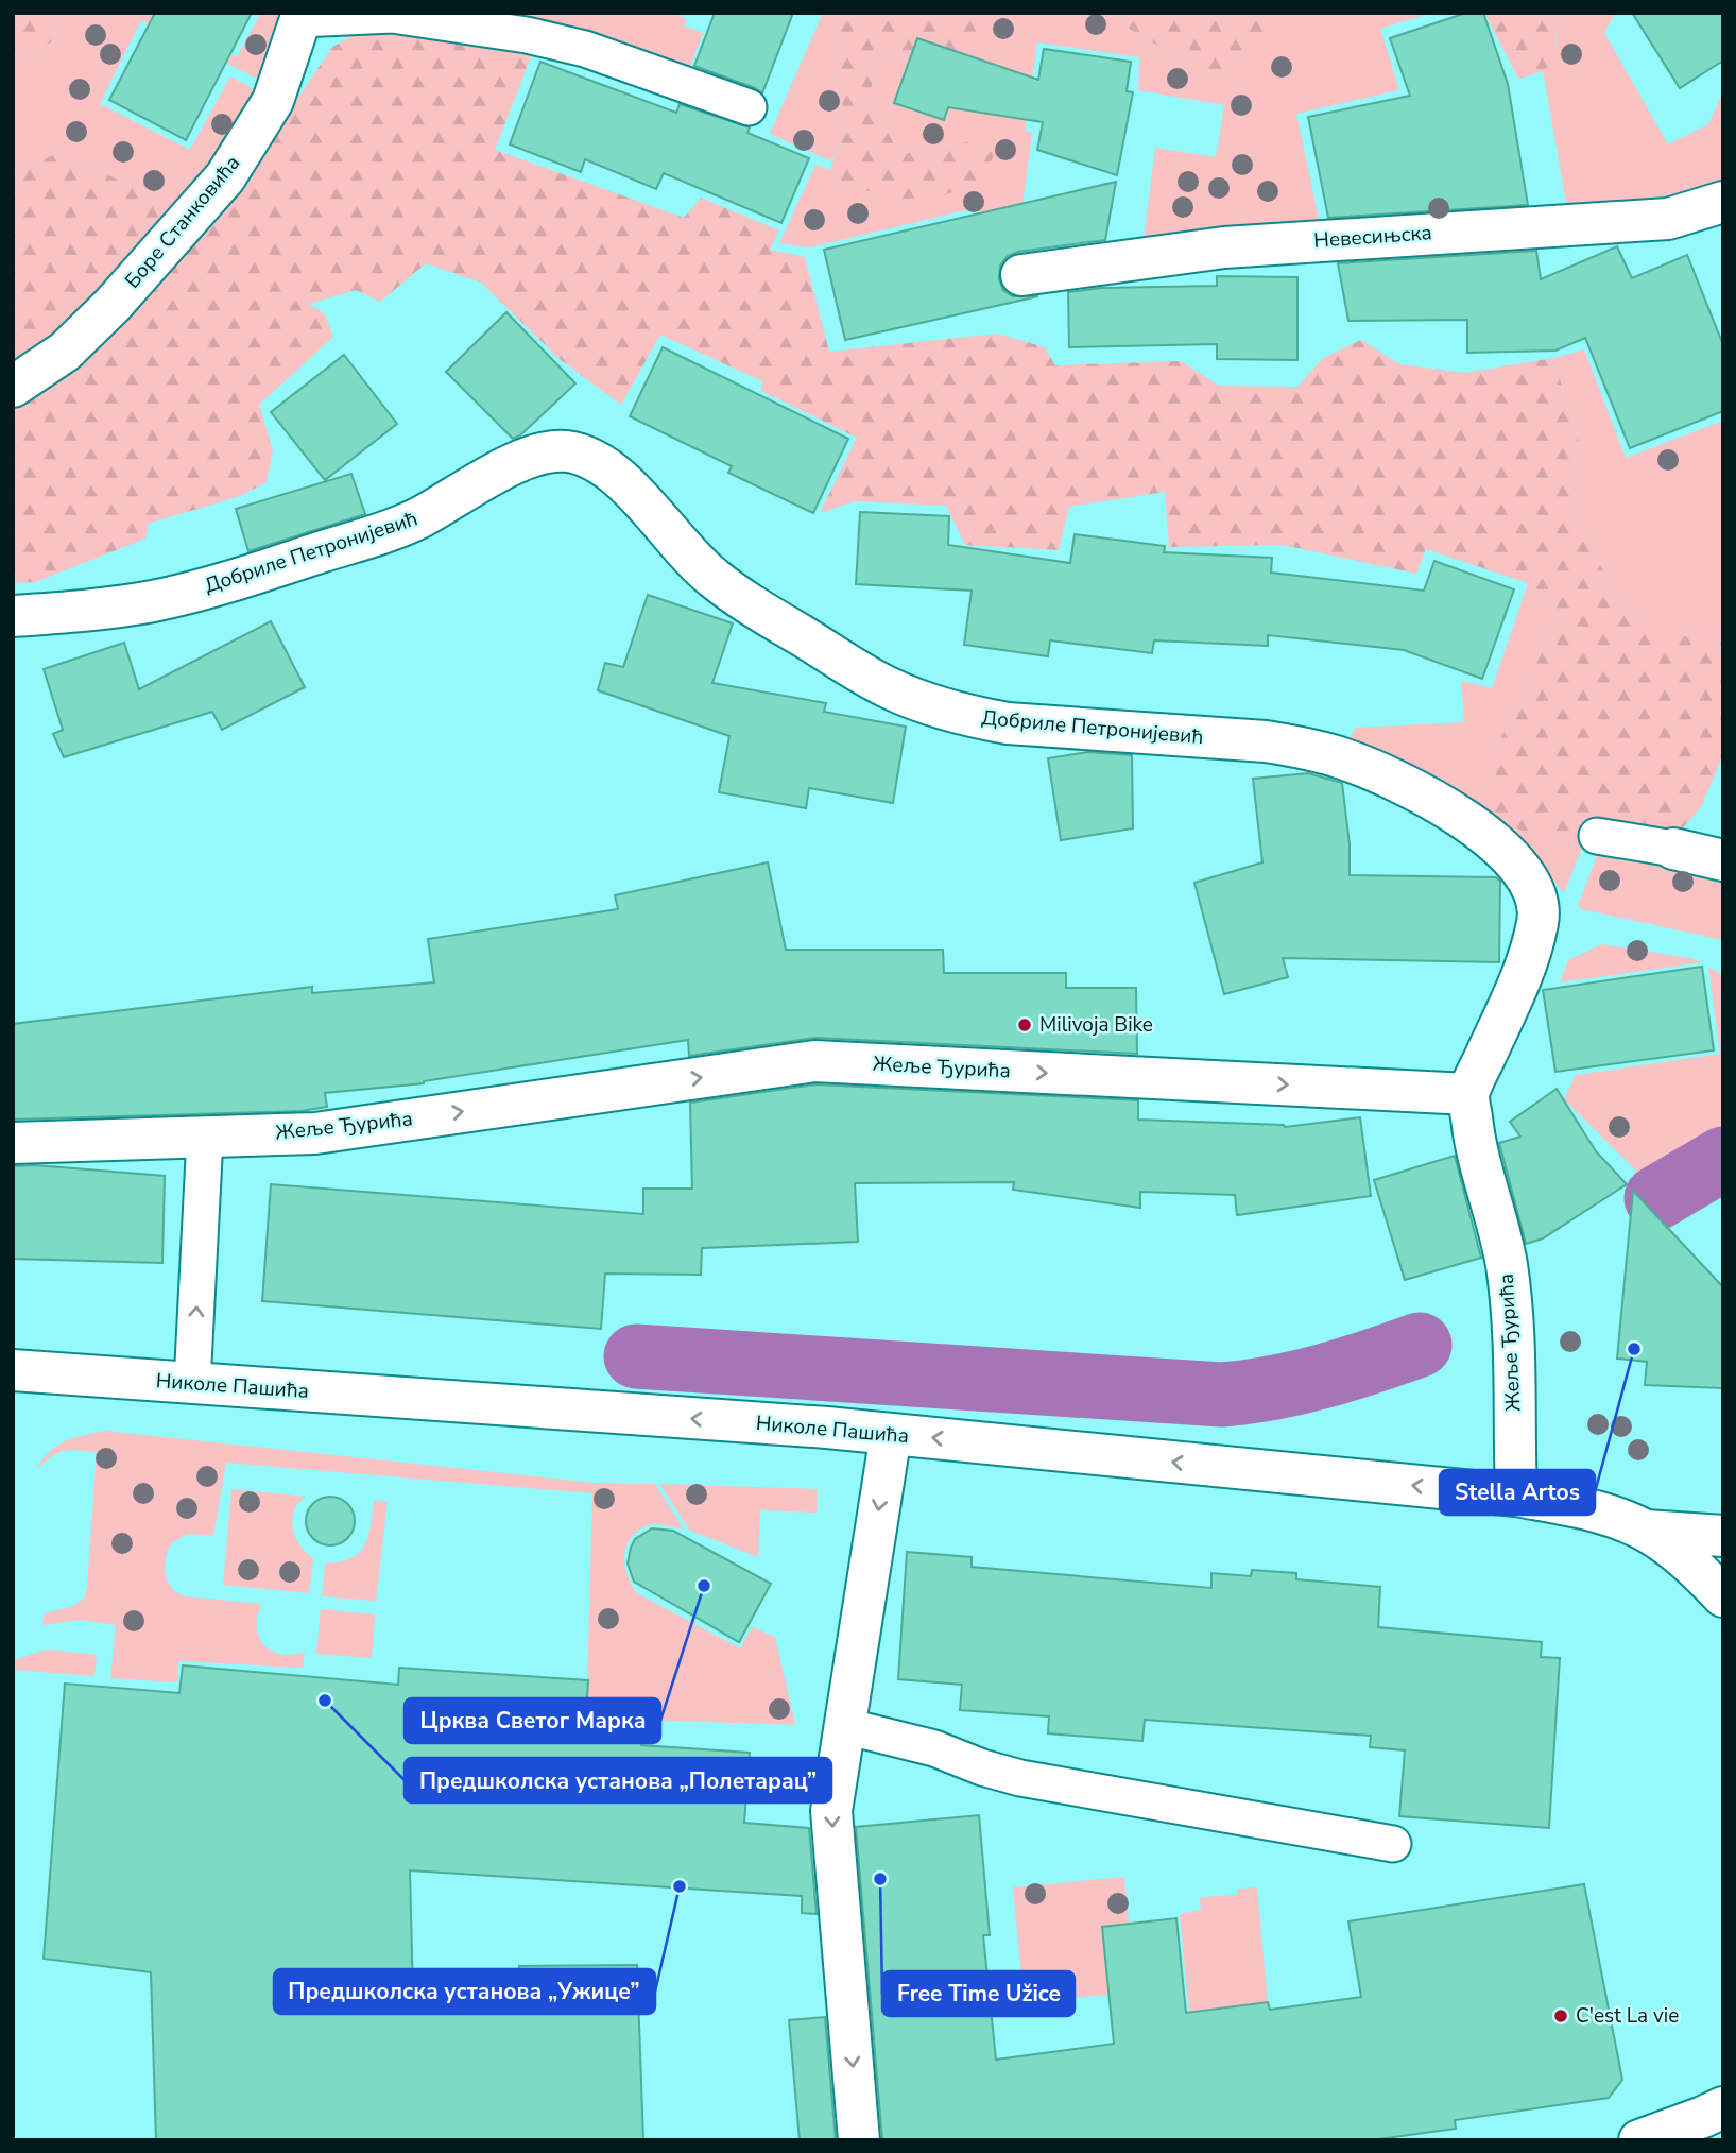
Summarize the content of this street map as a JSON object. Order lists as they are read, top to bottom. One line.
{"streets":{"street":["Боре Станковића","Невесињска","Добриле Петронијевић","Жеље Ђурића","Николе Пашића"]},"crossings":[["Добриле Петронијевић","Жеље Ђурића"],["Жеље Ђурића","Николе Пашића"]],"one_way":["Жеље Ђурића","Николе Пашића"],"places":["Milivoja Bike","Stella Artos","Црква Светог Марка","Предшколска установа „Полетарац”","Free Time Užice","Предшколска установа „Ужице”","C'est La vie"]}
